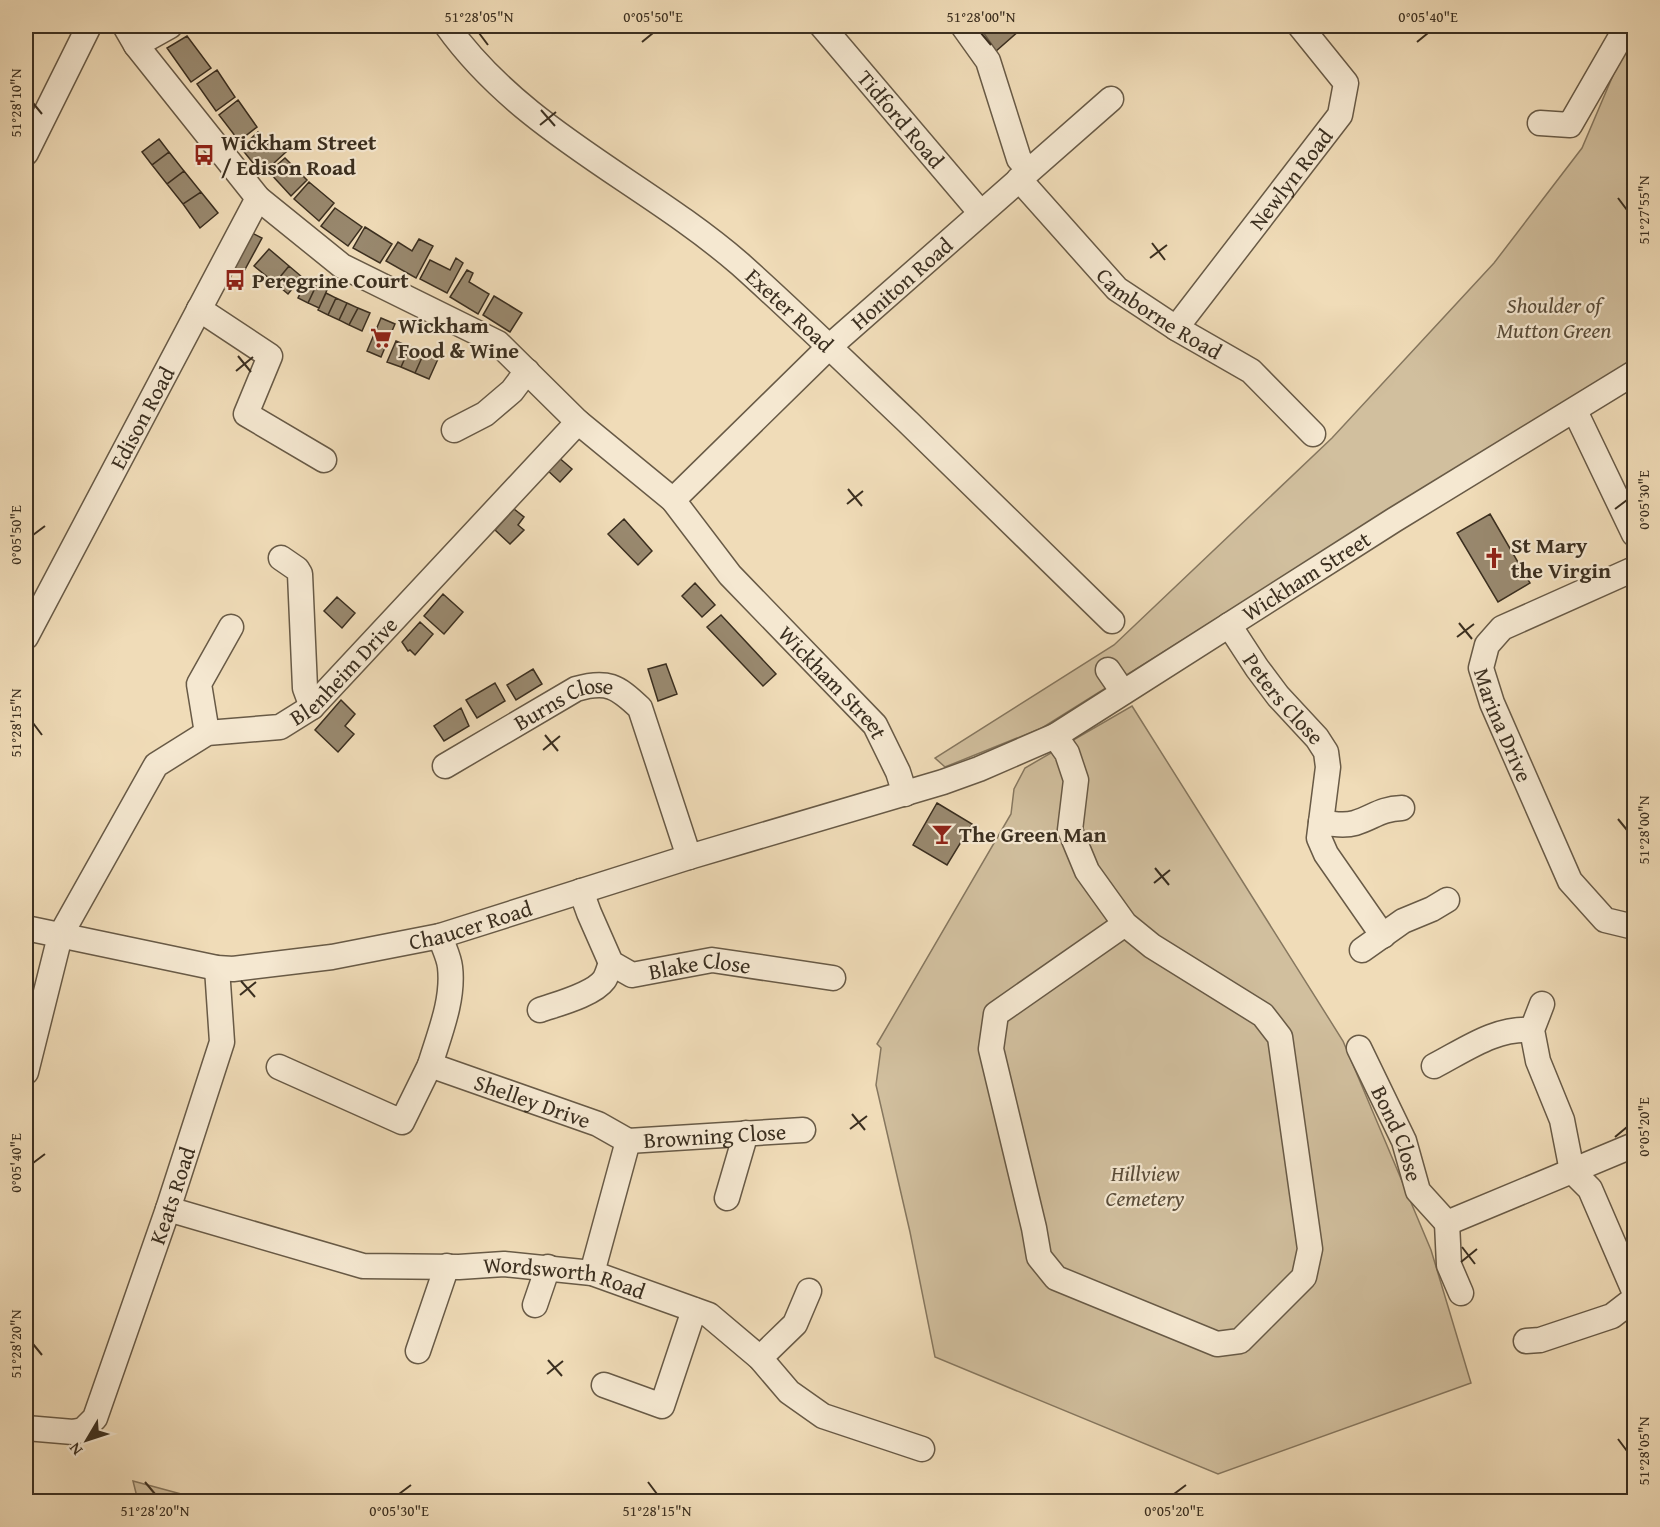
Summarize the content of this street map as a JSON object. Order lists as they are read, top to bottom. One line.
{"streets":{"street":["Tidford Road","Newlyn Road","Honiton Road","Exeter Road","Camborne Road","Edison Road","Wickham Street","Blenheim Drive","Peters Close","Burns Close","Marina Drive","Chaucer Road","Blake Close","Shelley Drive","Browning Close","Bond Close","Keats Road","Wordsworth Road"]},"crossings":[["Tidford Road","Honiton Road"],["Newlyn Road","Camborne Road"],["Honiton Road","Exeter Road"],["Honiton Road","Camborne Road"],["Honiton Road","Wickham Street"],["Edison Road","Wickham Street"],["Wickham Street","Blenheim Drive"],["Wickham Street","Peters Close"],["Wickham Street","Chaucer Road"],["Blenheim Drive","Chaucer Road"],["Burns Close","Chaucer Road"],["Chaucer Road","Keats Road"],["Shelley Drive","Browning Close"],["Keats Road","Wordsworth Road"]],"parks":["Shoulder of Mutton Green","Hillview Cemetery"],"places":{"bus stop":["Wickham Street / Edison Road","Peregrine Court"],"supermarket":["Wickham Food & Wine"],"church":["St Mary the Virgin"],"bar":["The Green Man"]},"north":"bottom left","coordinates":["51°28'05\"N","0°05'50\"E","51°28'00\"N","0°05'40\"E","51°28'10\"N","51°27'55\"N","0°05'30\"E","51°28'15\"N","0°05'20\"E","51°28'20\"N"]}
